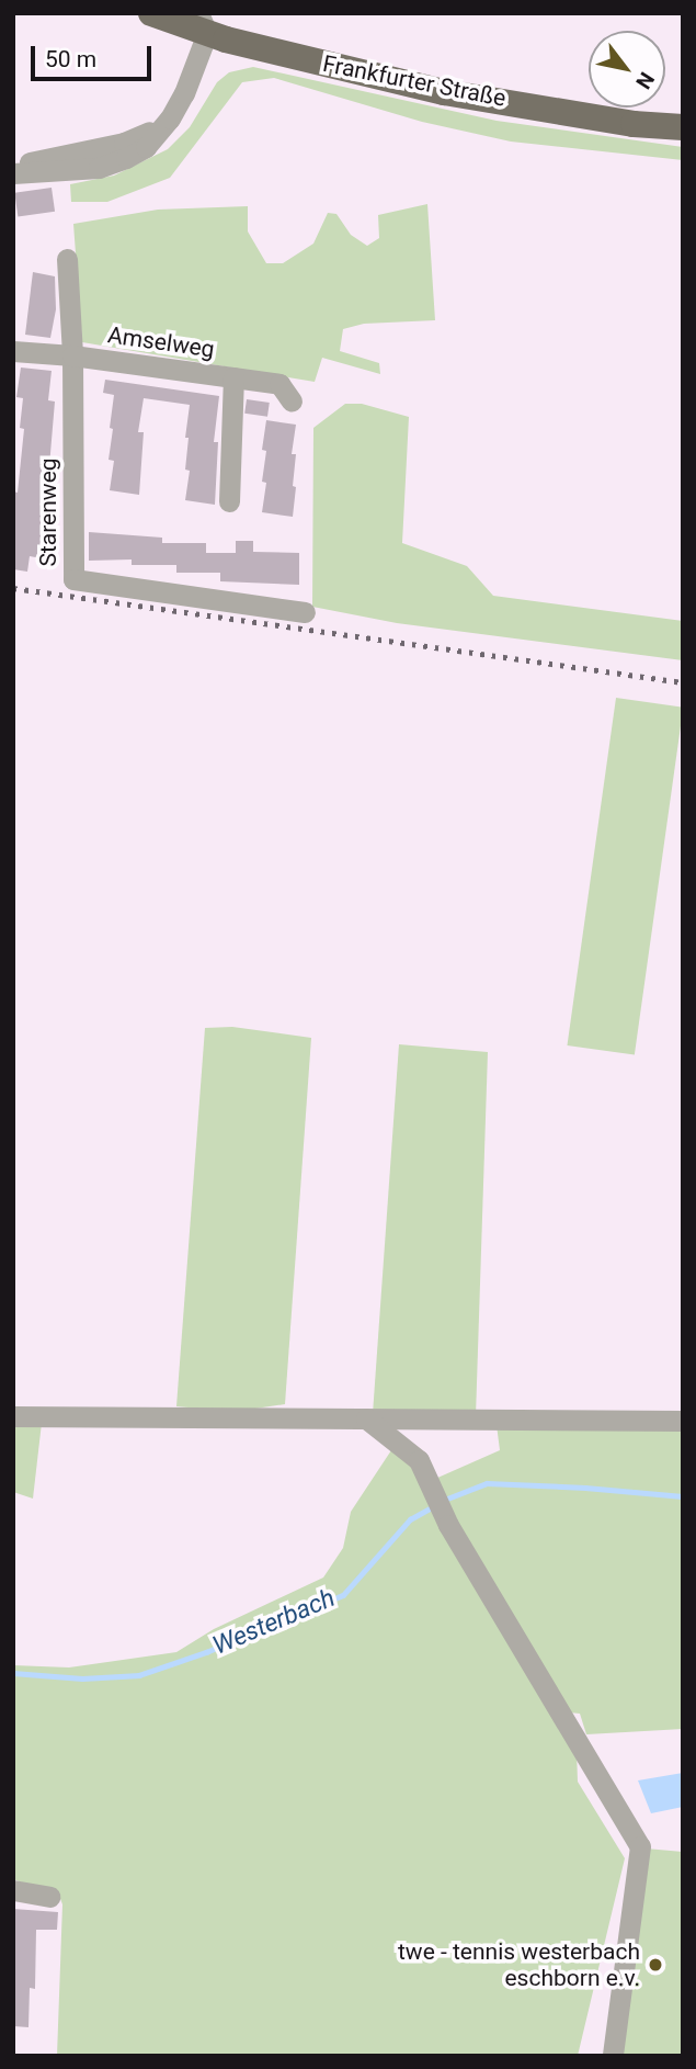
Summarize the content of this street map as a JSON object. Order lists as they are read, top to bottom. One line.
{"streets":{"main road":["Frankfurter Straße"],"street":["Amselweg","Starenweg"]},"crossings":[["Amselweg","Starenweg"]],"water":["Westerbach"],"places":["twe - tennis westerbach eschborn e.v."],"scale_bar":"50 m","north":"bottom right"}
